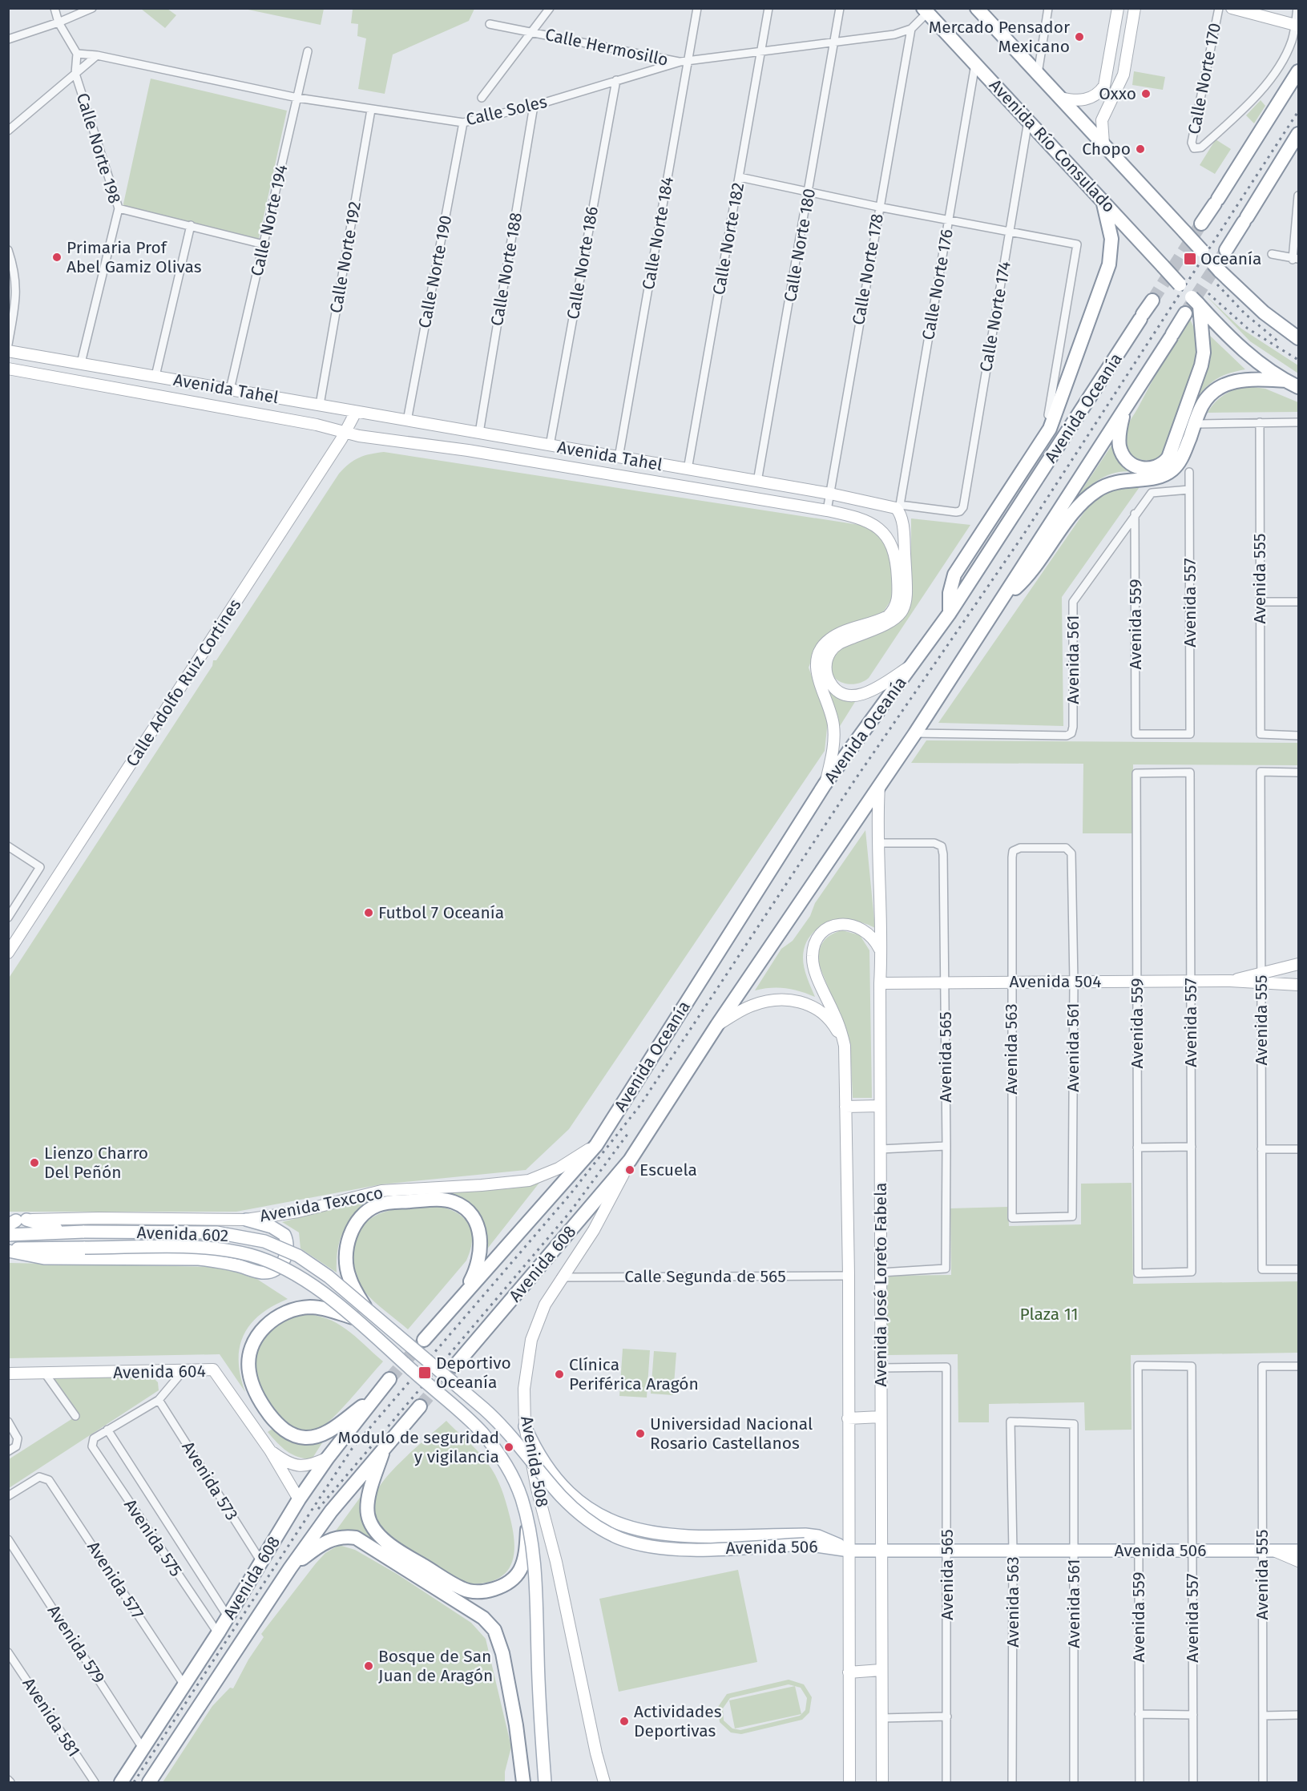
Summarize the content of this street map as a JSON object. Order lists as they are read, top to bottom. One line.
{"streets":{"highway":["Avenida Río Consulado","Avenida Oceanía","Avenida 608"],"main road":["Avenida 602","Avenida 508","Avenida 506"],"street":["Calle Hermosillo","Calle Norte 170","Calle Soles","Calle Norte 198","Calle Norte 194","Calle Norte 184","Calle Norte 182","Calle Norte 180","Calle Norte 192","Calle Norte 186","Calle Norte 188","Calle Norte 178","Calle Norte 190","Calle Norte 176","Calle Norte 174","Avenida Tahel","Avenida 555","Avenida 557","Avenida 559","Avenida 561","Calle Adolfo Ruiz Cortines","Avenida 504","Avenida 563","Avenida 565","Avenida Texcoco","Calle Segunda de 565","Avenida José Loreto Fabela","Avenida 604","Avenida 573","Avenida 575","Avenida 577","Avenida 579","Avenida 581"]},"crossings":[["Calle Hermosillo","Calle Soles"],["Calle Hermosillo","Calle Norte 184"],["Calle Soles","Avenida Río Consulado"],["Calle Soles","Calle Norte 194"],["Calle Soles","Calle Norte 184"],["Calle Soles","Calle Norte 182"],["Calle Soles","Calle Norte 180"],["Calle Soles","Calle Norte 192"],["Calle Soles","Calle Norte 186"],["Calle Soles","Calle Norte 188"],["Calle Soles","Calle Norte 178"],["Calle Soles","Calle Norte 190"],["Avenida Río Consulado","Calle Norte 176"],["Avenida Río Consulado","Calle Norte 174"],["Calle Norte 198","Avenida Tahel"],["Calle Norte 194","Avenida Tahel"],["Calle Norte 184","Avenida Tahel"],["Calle Norte 182","Avenida Tahel"],["Calle Norte 180","Avenida Tahel"],["Calle Norte 192","Avenida Tahel"],["Calle Norte 186","Avenida Tahel"],["Calle Norte 188","Avenida Tahel"],["Calle Norte 178","Avenida Tahel"],["Calle Norte 190","Avenida Tahel"],["Calle Norte 176","Avenida Tahel"],["Calle Norte 174","Avenida Tahel"],["Avenida Tahel","Avenida Oceanía"],["Avenida Tahel","Calle Adolfo Ruiz Cortines"],["Avenida Oceanía","Avenida 561"],["Avenida Oceanía","Avenida Texcoco"],["Avenida Oceanía","Avenida 608"],["Avenida Oceanía","Avenida José Loreto Fabela"],["Avenida Oceanía","Avenida 508"],["Avenida 555","Avenida 504"],["Avenida 555","Avenida 506"],["Avenida 557","Avenida 559"],["Avenida 557","Avenida 561"],["Avenida 557","Avenida 504"],["Avenida 557","Avenida 506"],["Avenida 559","Avenida 561"],["Avenida 559","Avenida 504"],["Avenida 559","Avenida 506"],["Avenida 561","Avenida 504"],["Avenida 561","Avenida 563"],["Avenida 561","Avenida 506"],["Avenida 504","Avenida 563"],["Avenida 504","Avenida 565"],["Avenida 504","Avenida José Loreto Fabela"],["Avenida 563","Avenida 506"],["Avenida 565","Avenida José Loreto Fabela"],["Avenida 565","Avenida 506"],["Avenida 602","Avenida 508"],["Avenida 602","Avenida 506"],["Avenida 608","Avenida 604"],["Avenida 608","Avenida 508"],["Avenida 608","Avenida 573"],["Avenida 608","Avenida 575"],["Avenida 608","Avenida 577"],["Avenida 608","Avenida 579"],["Calle Segunda de 565","Avenida José Loreto Fabela"],["Calle Segunda de 565","Avenida 508"],["Avenida José Loreto Fabela","Avenida 506"]],"parks":["Plaza 11"],"places":{"other":["Mercado Pensador Mexicano","Oxxo","Chopo","Primaria Prof Abel Gamiz Olivas","Futbol 7 Oceanía","Lienzo Charro Del Peñón","Escuela","Clínica Periférica Aragón","Universidad Nacional Rosario Castellanos","Modulo de seguridad y vigilancia","Bosque de San Juan de Aragón","Actividades Deportivas"],"transit":["Oceanía","Deportivo Oceanía"]}}
